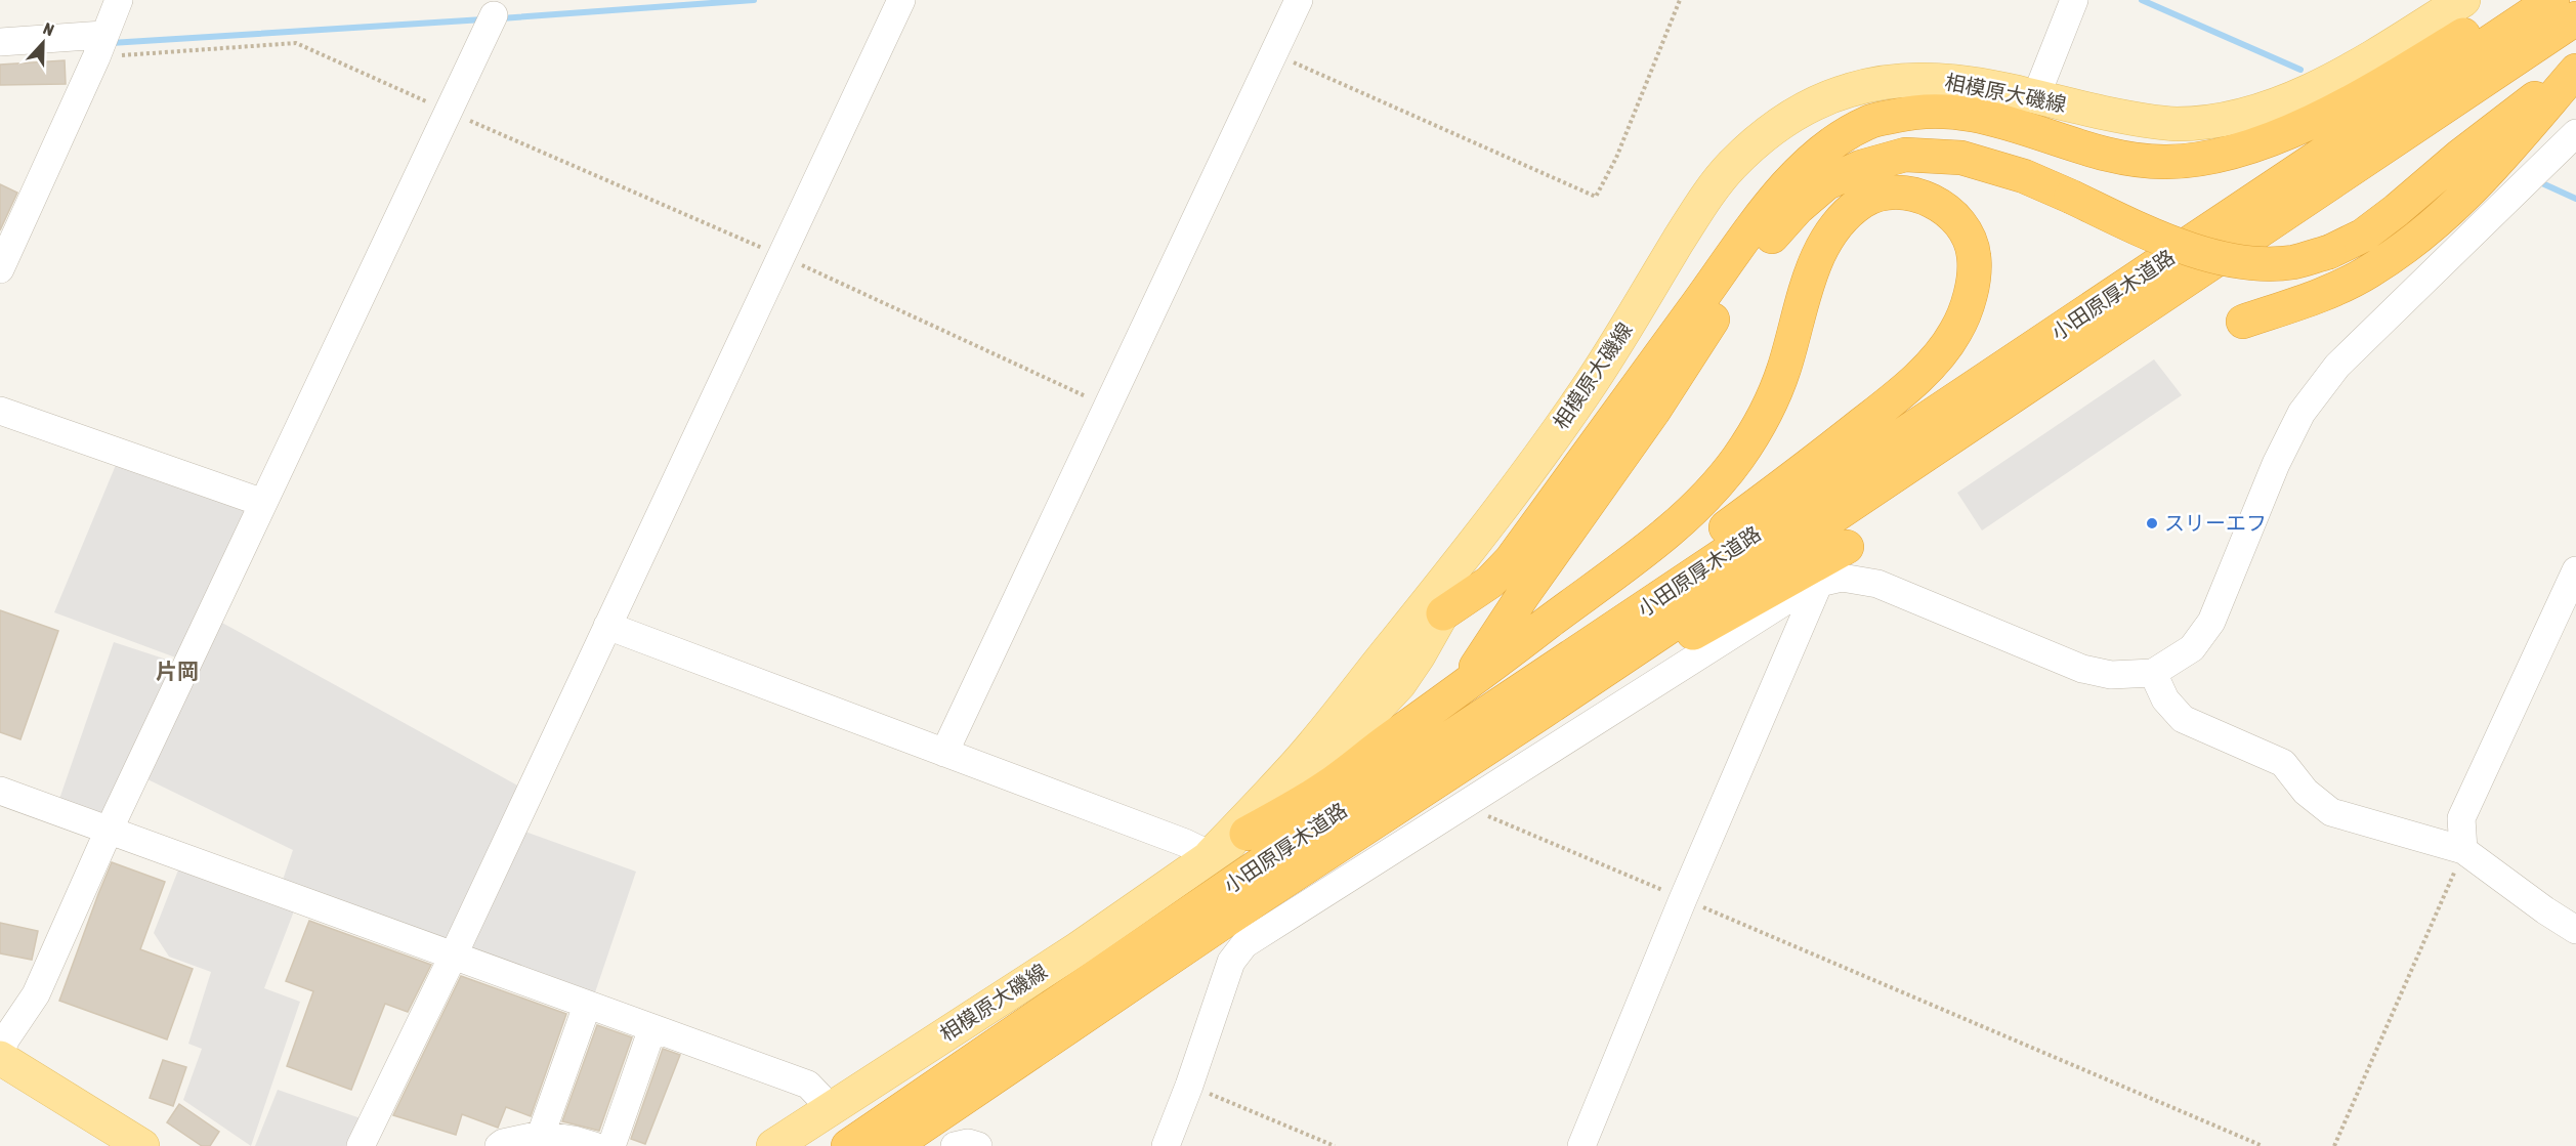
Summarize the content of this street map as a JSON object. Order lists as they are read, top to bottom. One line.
{"streets":{"highway":["小田原厚木道路"],"main road":["相模原大磯線"]},"districts":["片岡"],"places":["スリーエフ"],"north":"top"}
